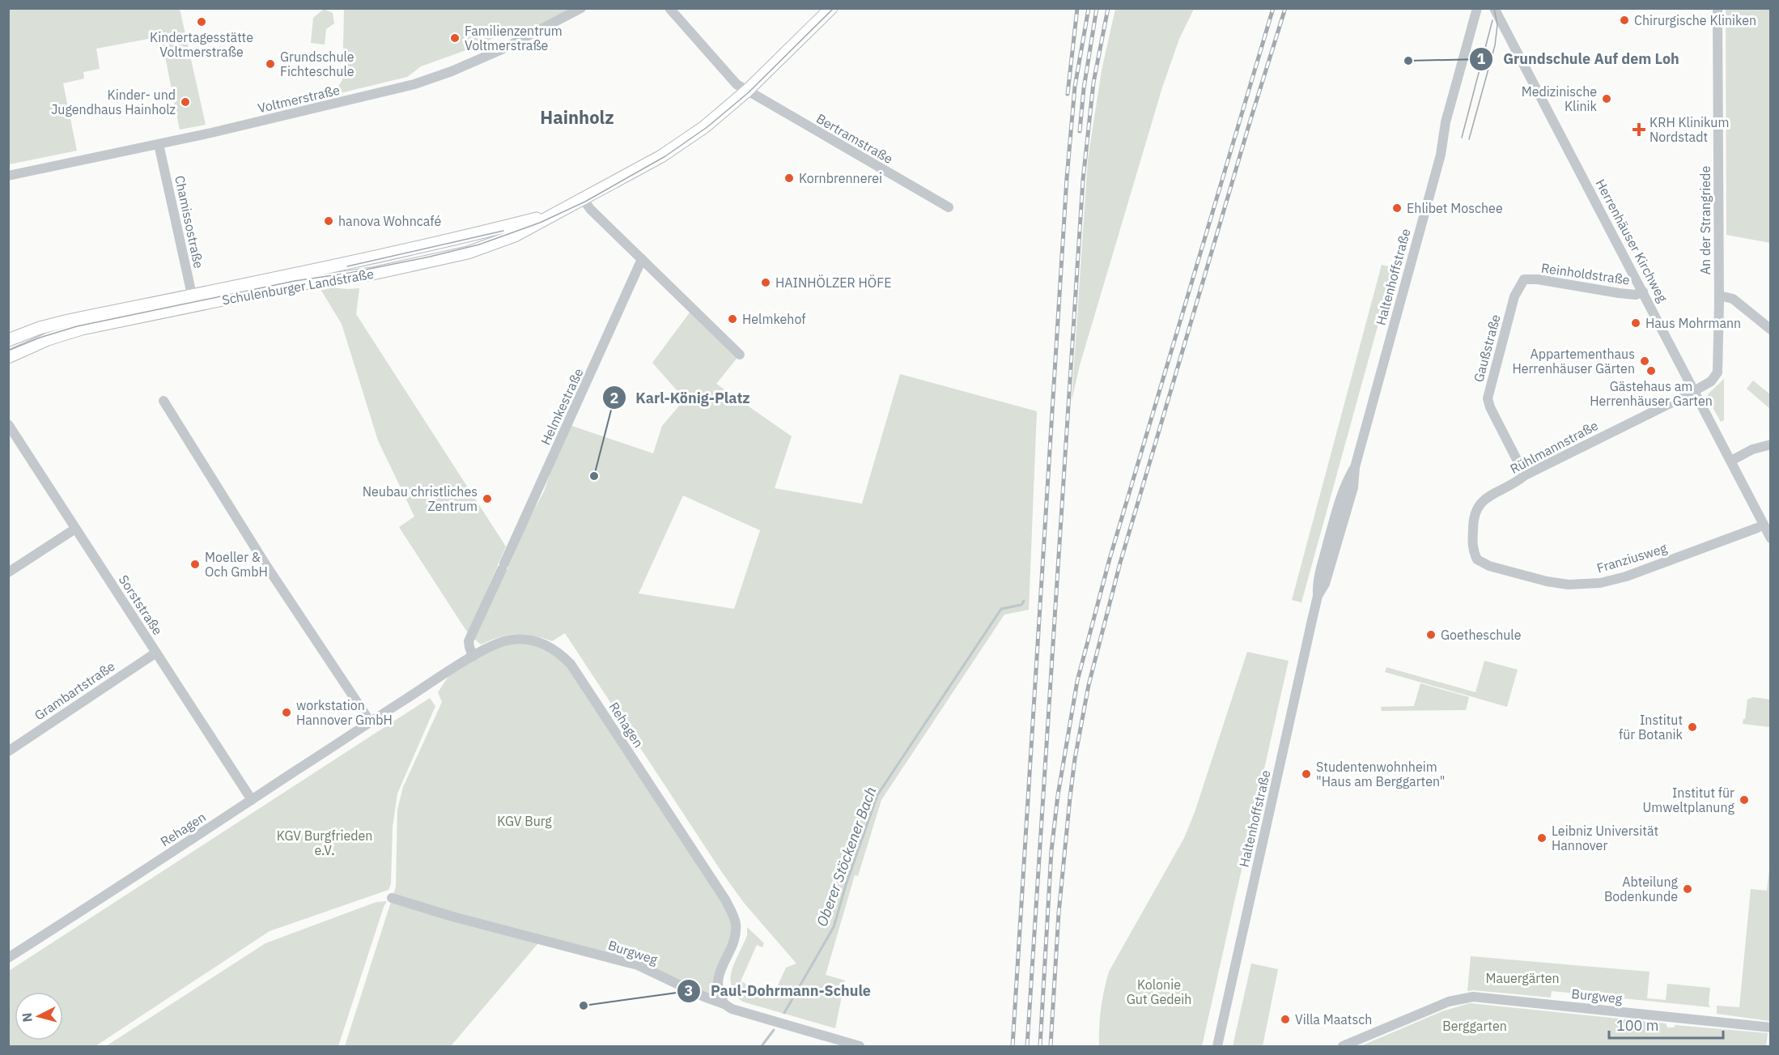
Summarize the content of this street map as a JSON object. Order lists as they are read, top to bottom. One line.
{"streets":{"main road":["Schulenburger Landstraße"],"street":["Voltmerstraße","Bertramstraße","An der Strangriede","Chamissostraße","Herrenhäuser Kirchweg","Reinholdstraße","Haltenhoffstraße","Gaußstraße","Helmkestraße","Rühlmannstraße","Franziusweg","Sorststraße","Grambartstraße","Rehagen","Burgweg"]},"crossings":[["Voltmerstraße","Chamissostraße"],["Bertramstraße","Schulenburger Landstraße"],["An der Strangriede","Herrenhäuser Kirchweg"],["An der Strangriede","Rühlmannstraße"],["Chamissostraße","Schulenburger Landstraße"],["Herrenhäuser Kirchweg","Reinholdstraße"],["Herrenhäuser Kirchweg","Rühlmannstraße"],["Herrenhäuser Kirchweg","Franziusweg"],["Reinholdstraße","Gaußstraße"],["Gaußstraße","Rühlmannstraße"],["Helmkestraße","Rehagen"],["Rühlmannstraße","Franziusweg"],["Sorststraße","Grambartstraße"],["Sorststraße","Rehagen"],["Rehagen","Burgweg"]],"districts":["Hainholz"],"water":["Oberer Stöckener Bach"],"parks":["KGV Burg","KGV Burgfrieden e.V.","Mauergärten","Kolonie Gut Gedeih","Berggarten"],"places":{"other":["Chirurgische Kliniken","Kindertagesstätte Voltmerstraße","Familienzentrum Voltmerstraße","Grundschule Auf dem Loh","Grundschule Fichteschule","Medizinische Klinik","Kinder- und Jugendhaus Hainholz","Kornbrennerei","Ehlibet Moschee","hanova Wohncafé","HAINHÖLZER HÖFE","Helmkehof","Haus Mohrmann","Appartementhaus Herrenhäuser Gärten","Gästehaus am Herrenhäuser Garten","Karl-König-Platz","Neubau christliches Zentrum","Moeller & Och GmbH","Goetheschule","workstation Hannover GmbH","Institut für Botanik","Studentenwohnheim \"Haus am Berggarten\"","Institut für Umweltplanung","Leibniz Universität Hannover","Abteilung Bodenkunde","Paul-Dohrmann-Schule","Villa Maatsch"],"health":["KRH Klinikum Nordstadt"]},"scale_bar":"100 m","north":"left"}
